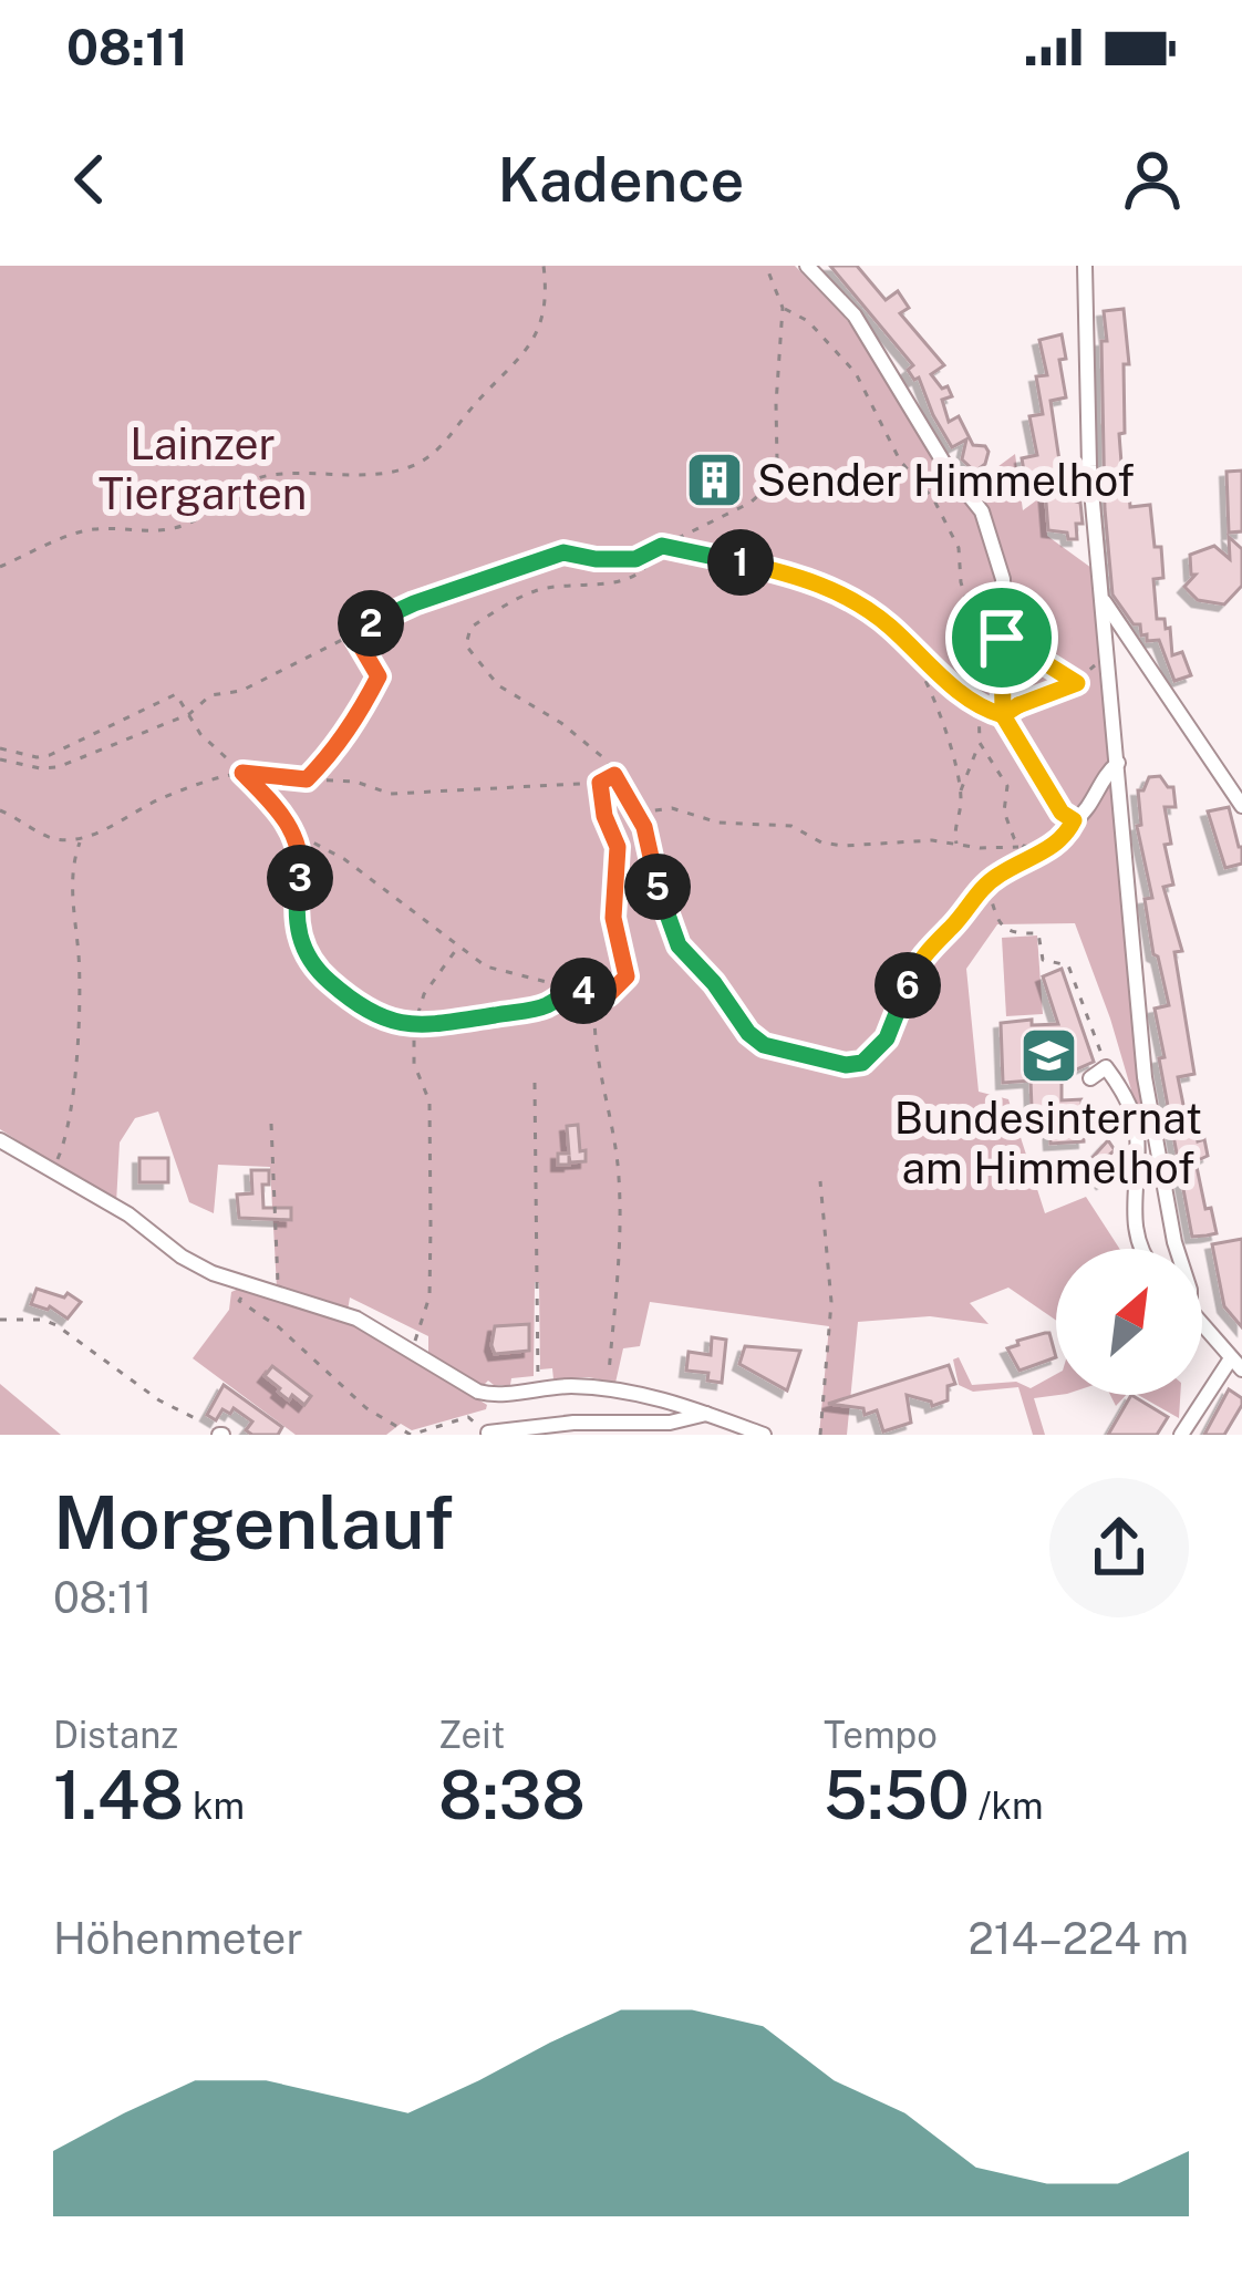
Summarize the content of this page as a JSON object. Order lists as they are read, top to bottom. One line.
{"parks":["Lainzer Tiergarten"],"places":{"building":["Sender Himmelhof"],"school or university":["Bundesinternat am Himmelhof"]},"north":"top right","page":{"status":"08:11","header":"Kadence","pins":["1","2","3","5","6","4"],"heading":["Morgenlauf","08:11"],"stats":[["Distanz","1.48 km"],["Zeit","8:38"],["Tempo","5:50 /km"]],"chart":["Höhenmeter","214–224 m"]}}
